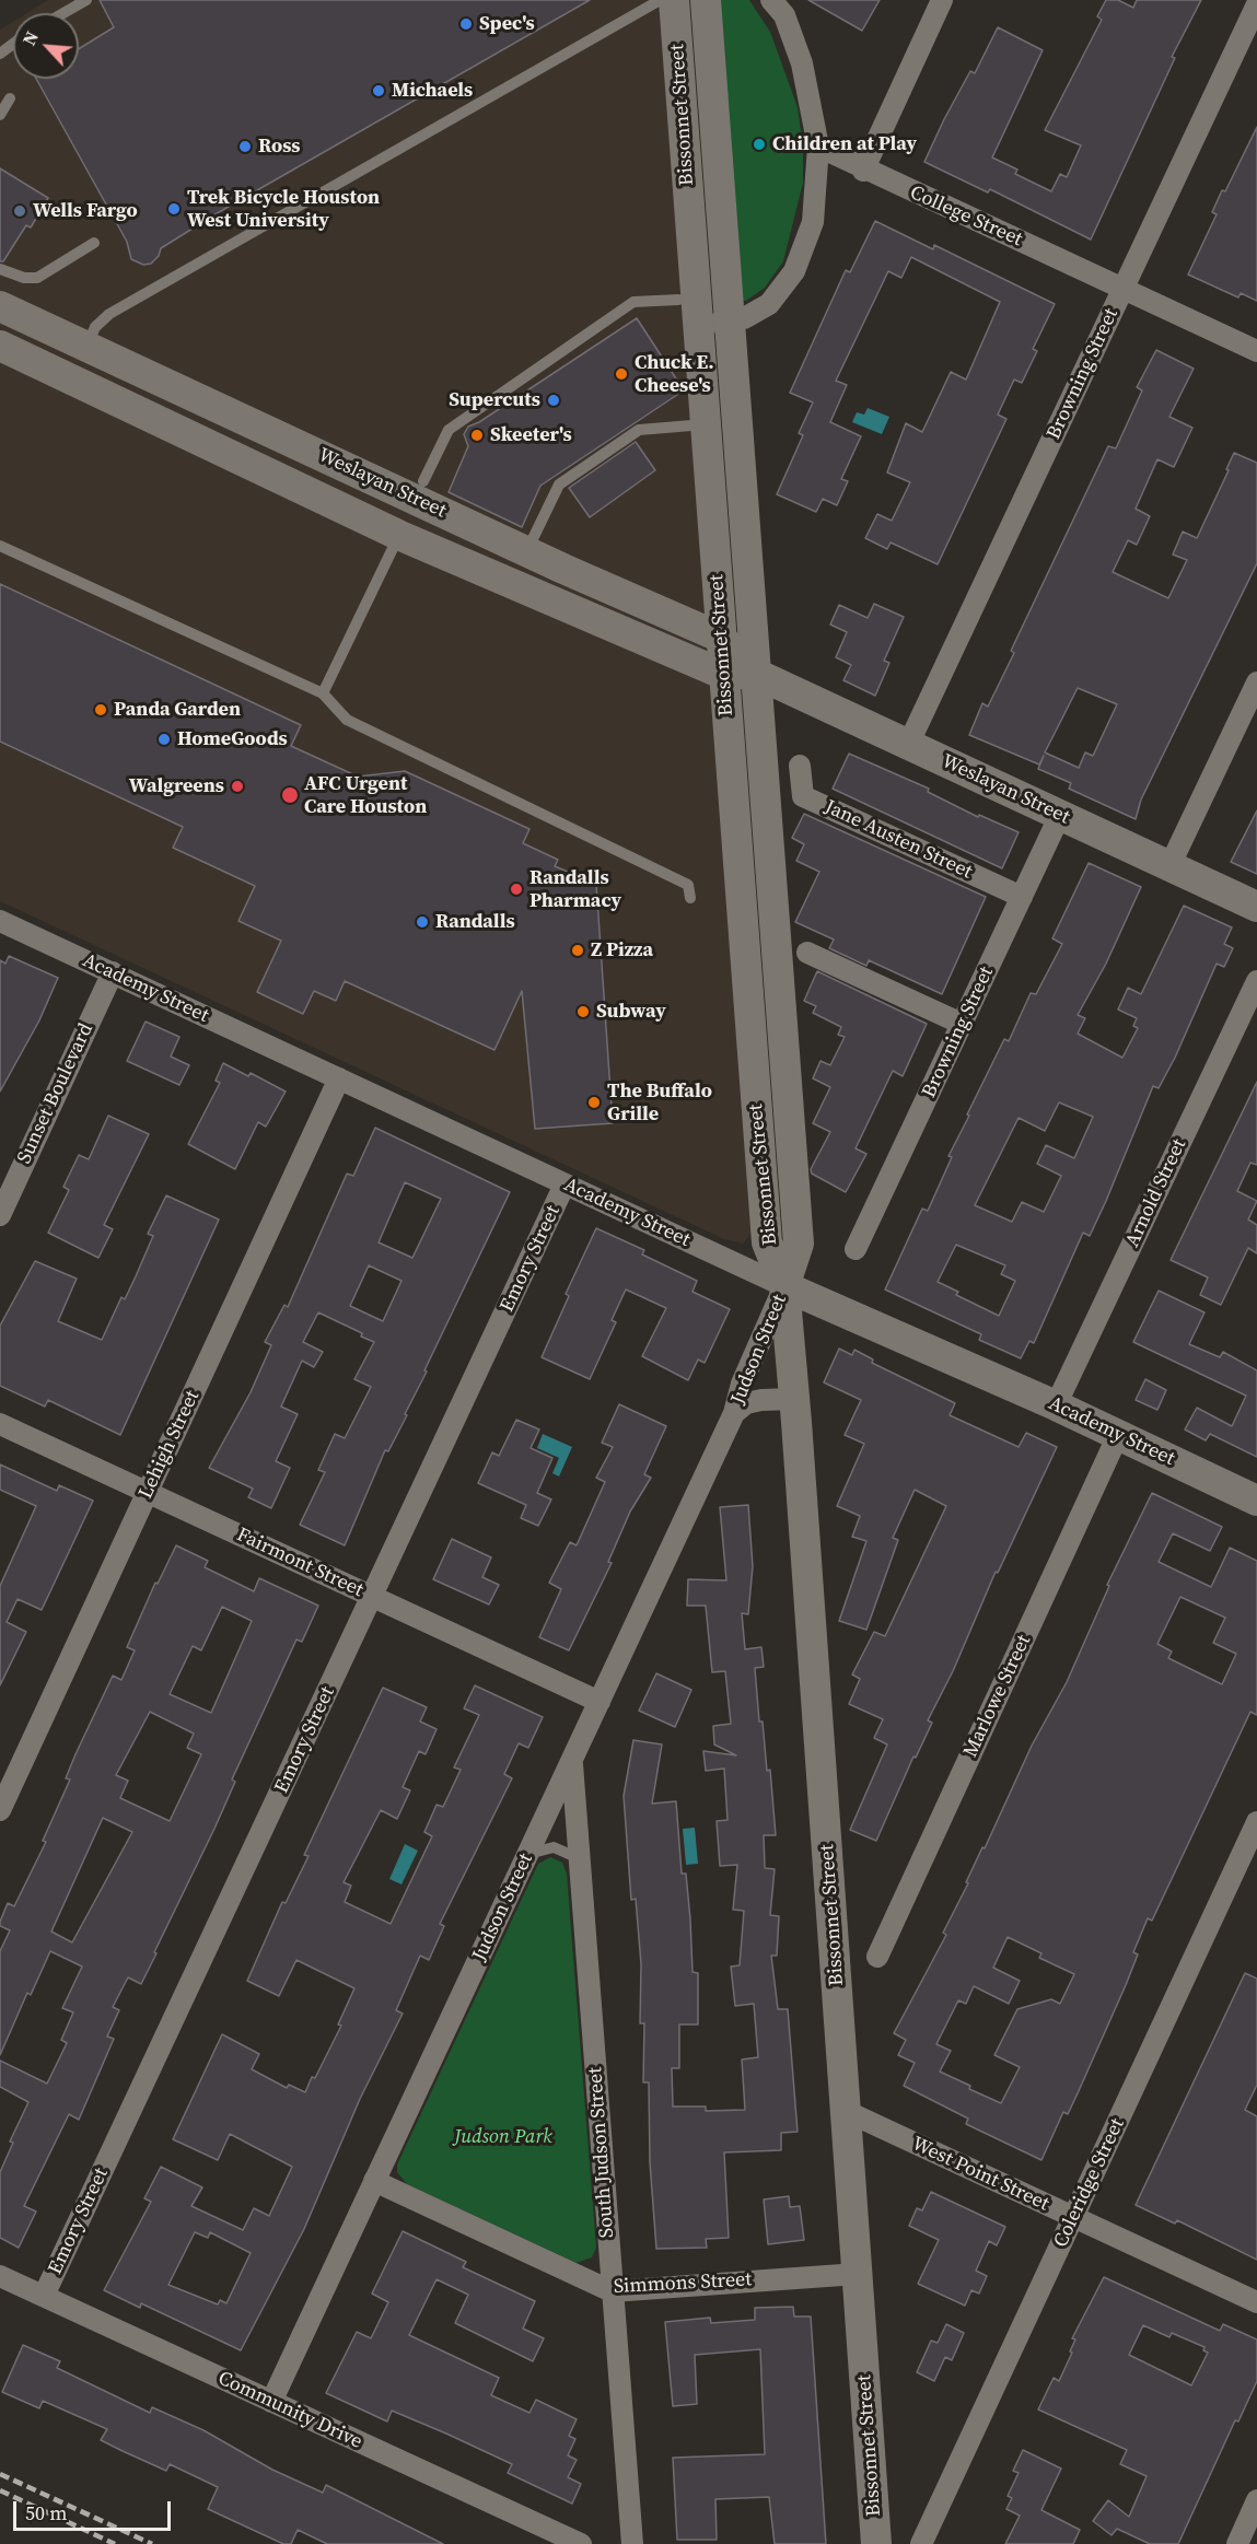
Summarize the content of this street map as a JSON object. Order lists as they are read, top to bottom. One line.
{"streets":{"main road":["Bissonnet Street","Weslayan Street","Academy Street"],"street":["College Street","Browning Street","Jane Austen Street","Sunset Boulevard","Arnold Street","Emory Street","Judson Street","Lehigh Street","Fairmont Street","Marlowe Street","South Judson Street","West Point Street","Coleridge Street","Simmons Street","Community Drive"]},"crossings":[["Bissonnet Street","Weslayan Street"],["Bissonnet Street","Academy Street"],["Bissonnet Street","Judson Street"],["Bissonnet Street","West Point Street"],["Bissonnet Street","Simmons Street"],["College Street","Browning Street"],["Browning Street","Weslayan Street"],["Browning Street","Jane Austen Street"],["Academy Street","Sunset Boulevard"],["Academy Street","Arnold Street"],["Academy Street","Emory Street"],["Academy Street","Judson Street"],["Academy Street","Lehigh Street"],["Academy Street","Marlowe Street"],["Emory Street","Fairmont Street"],["Emory Street","Community Drive"],["Judson Street","Fairmont Street"],["Judson Street","South Judson Street"],["Judson Street","Simmons Street"],["Judson Street","Community Drive"],["Lehigh Street","Fairmont Street"],["South Judson Street","Simmons Street"],["West Point Street","Coleridge Street"]],"parks":["Judson Park"],"places":["Spec's","Michaels","Children at Play","Ross","Trek Bicycle Houston West University","Wells Fargo","Chuck E. Cheese's","Supercuts","Skeeter's","Panda Garden","HomeGoods","Walgreens","AFC Urgent Care Houston","Randalls Pharmacy","Randalls","Z Pizza","Subway","The Buffalo Grille"],"scale_bar":"50 m","north":"top left"}
